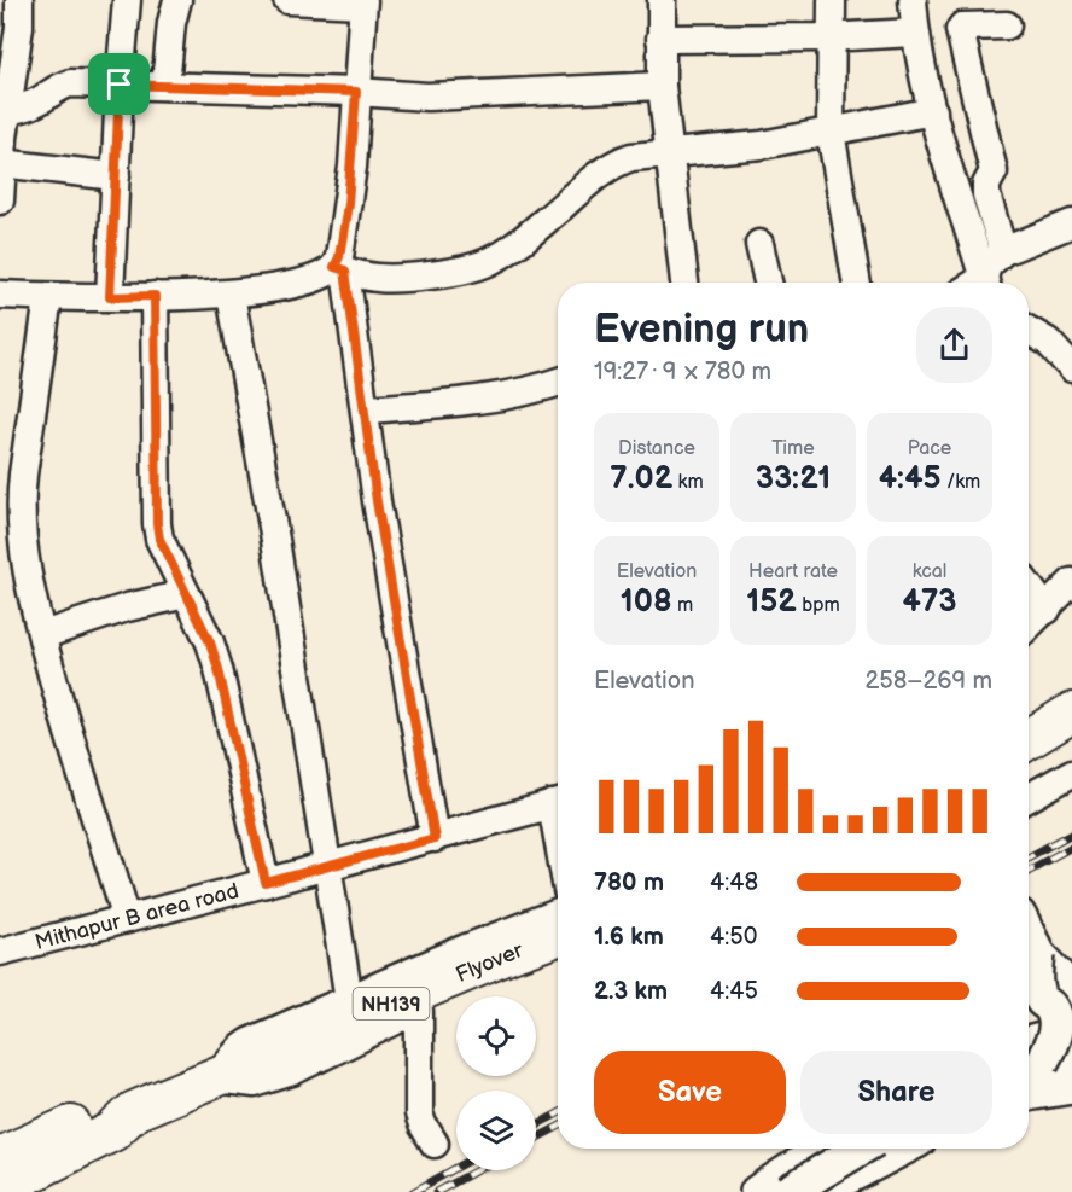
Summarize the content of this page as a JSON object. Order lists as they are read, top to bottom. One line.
{"streets":{"highway":["Flyover","NH139"],"street":["Mithapur B area road"]},"crossings":[["Flyover","NH139"]],"page":{"heading":["Evening run","19:27 · 9 × 780 m"],"stats":[["Distance","7.02 km"],["Time","33:21"],["Pace","4:45 /km"],["Elevation","108 m"],["Heart rate","152 bpm"],["kcal","473"]],"chart":["Elevation","258–269 m"],"list":[{"name":"780 m","note":"4:48"},{"name":"1.6 km","note":"4:50"},{"name":"2.3 km","note":"4:45"}],"buttons":["Save","Share"]}}
